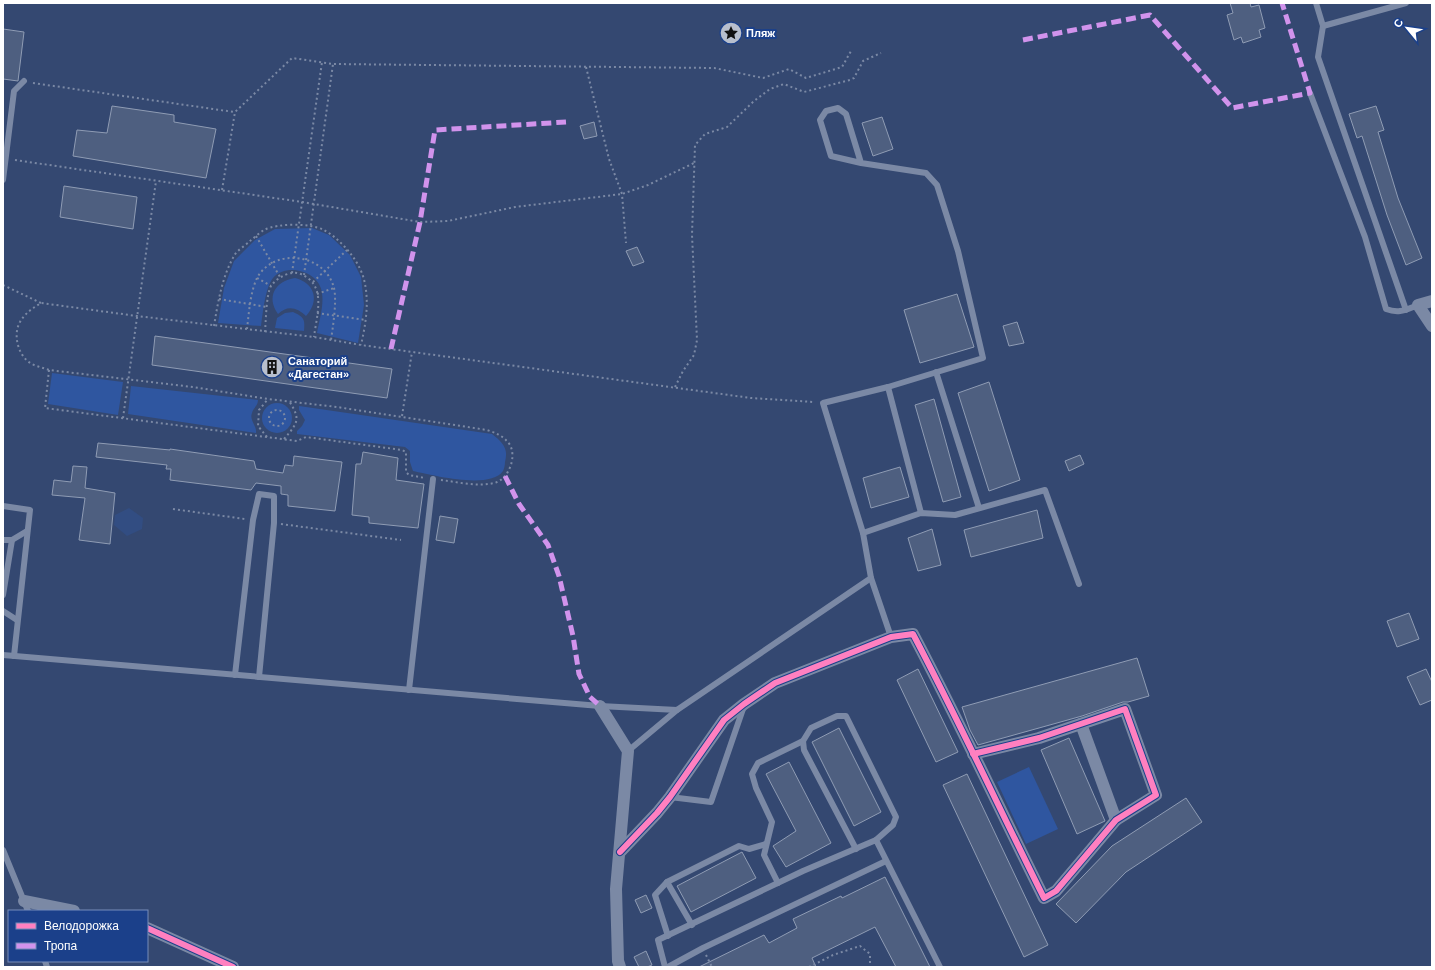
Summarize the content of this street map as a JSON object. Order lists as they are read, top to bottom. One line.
{"places":{"place":["Пляж"],"building":["Санаторий «Дагестан»"]},"legend":["Велодорожка","Тропа"],"north":"top left"}
